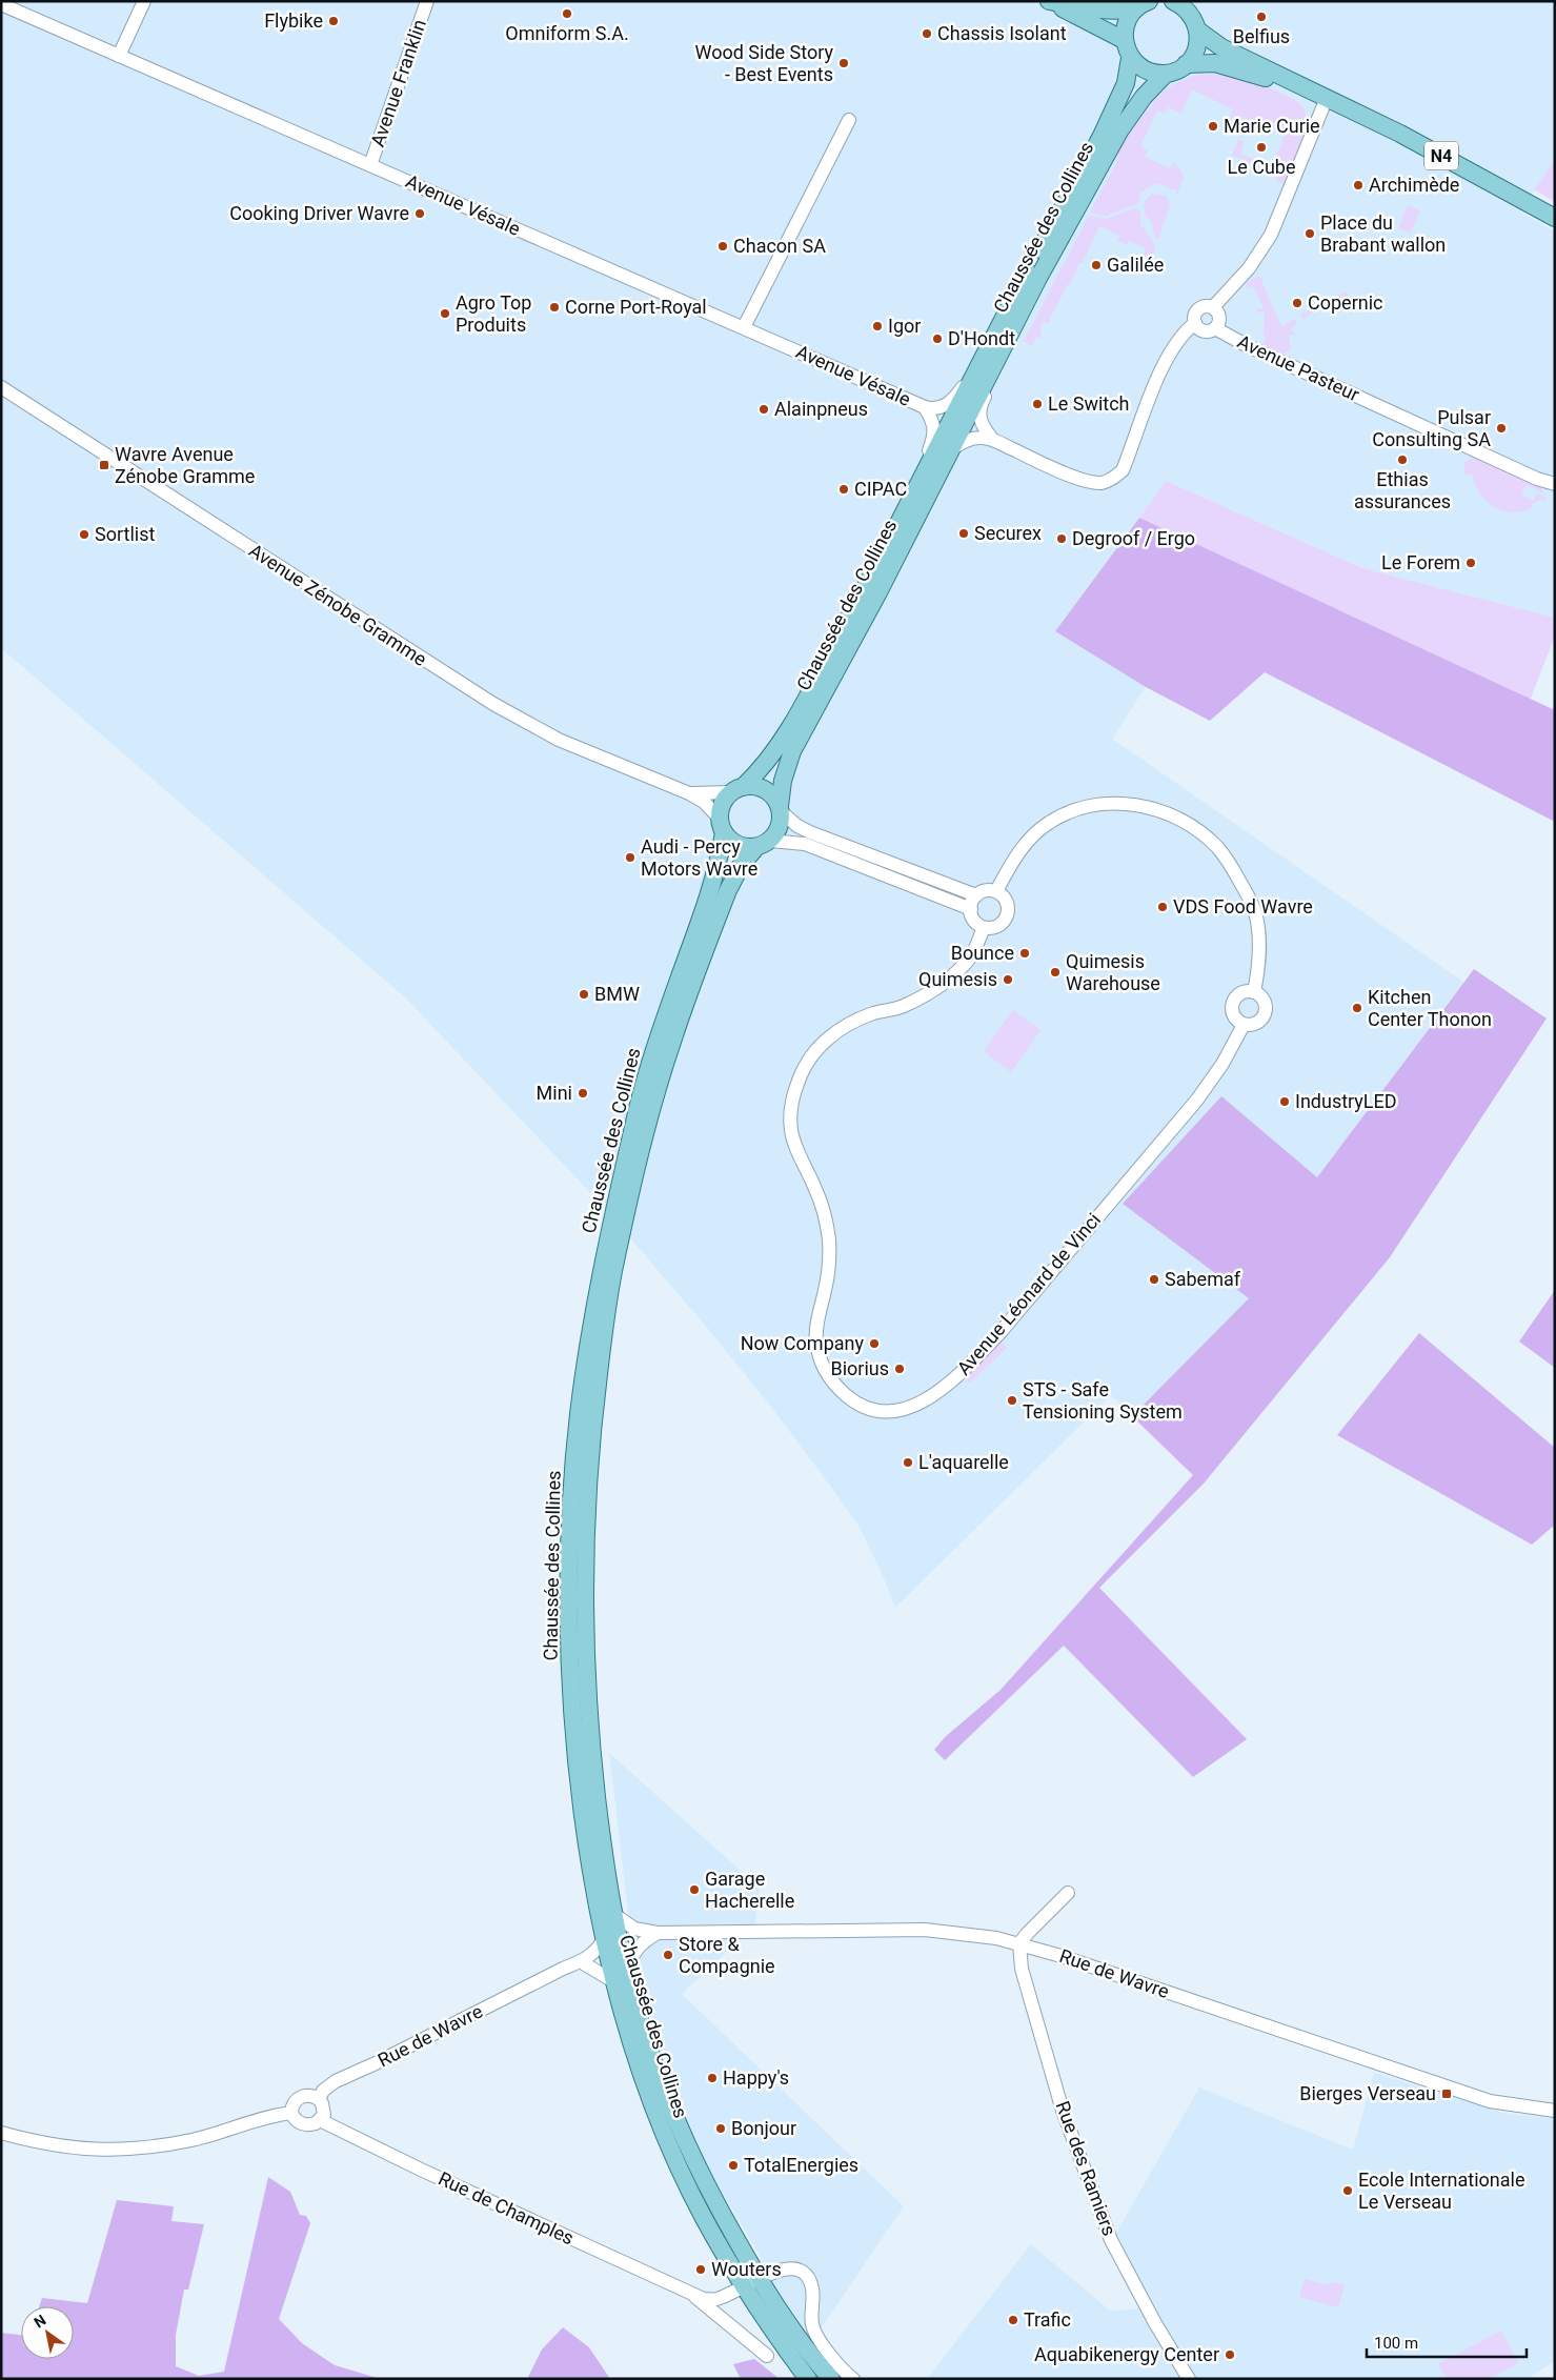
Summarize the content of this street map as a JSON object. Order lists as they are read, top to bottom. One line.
{"streets":{"main road":["N4","Chaussée des Collines"],"street":["Avenue Franklin","Avenue Vésale","Avenue Pasteur","Avenue Zénobe Gramme","Avenue Léonard de Vinci","Rue de Wavre","Rue des Ramiers","Rue de Champles"]},"crossings":[["Avenue Franklin","Avenue Vésale"],["N4","Chaussée des Collines"],["Avenue Vésale","Chaussée des Collines"],["Chaussée des Collines","Avenue Zénobe Gramme"],["Chaussée des Collines","Rue de Wavre"],["Chaussée des Collines","Rue de Champles"],["Rue de Wavre","Rue des Ramiers"],["Rue de Wavre","Rue de Champles"]],"places":{"other":["Omniform S.A.","Belfius","Flybike","Chassis Isolant","Wood Side Story - Best Events","Marie Curie","Le Cube","Archimède","Cooking Driver Wavre","Place du Brabant wallon","Chacon SA","Galilée","Copernic","Corne Port-Royal","Agro Top Produits","Igor","D'Hondt","Le Switch","Alainpneus","Pulsar Consulting SA","Ethias assurances","CIPAC","Securex","Sortlist","Degroof / Ergo","Le Forem","Audi - Percy Motors Wavre","VDS Food Wavre","Bounce","Quimesis Warehouse","Quimesis","BMW","Kitchen Center Thonon","Mini","IndustryLED","Sabemaf","Now Company","Biorius","STS - Safe Tensioning System","L'aquarelle","Garage Hacherelle","Store & Compagnie","Happy's","Bonjour","TotalEnergies","Ecole Internationale Le Verseau","Wouters","Trafic","Aquabikenergy Center"],"transit":["Wavre Avenue Zénobe Gramme","Bierges Verseau"]},"scale_bar":"100 m","north":"top left"}
